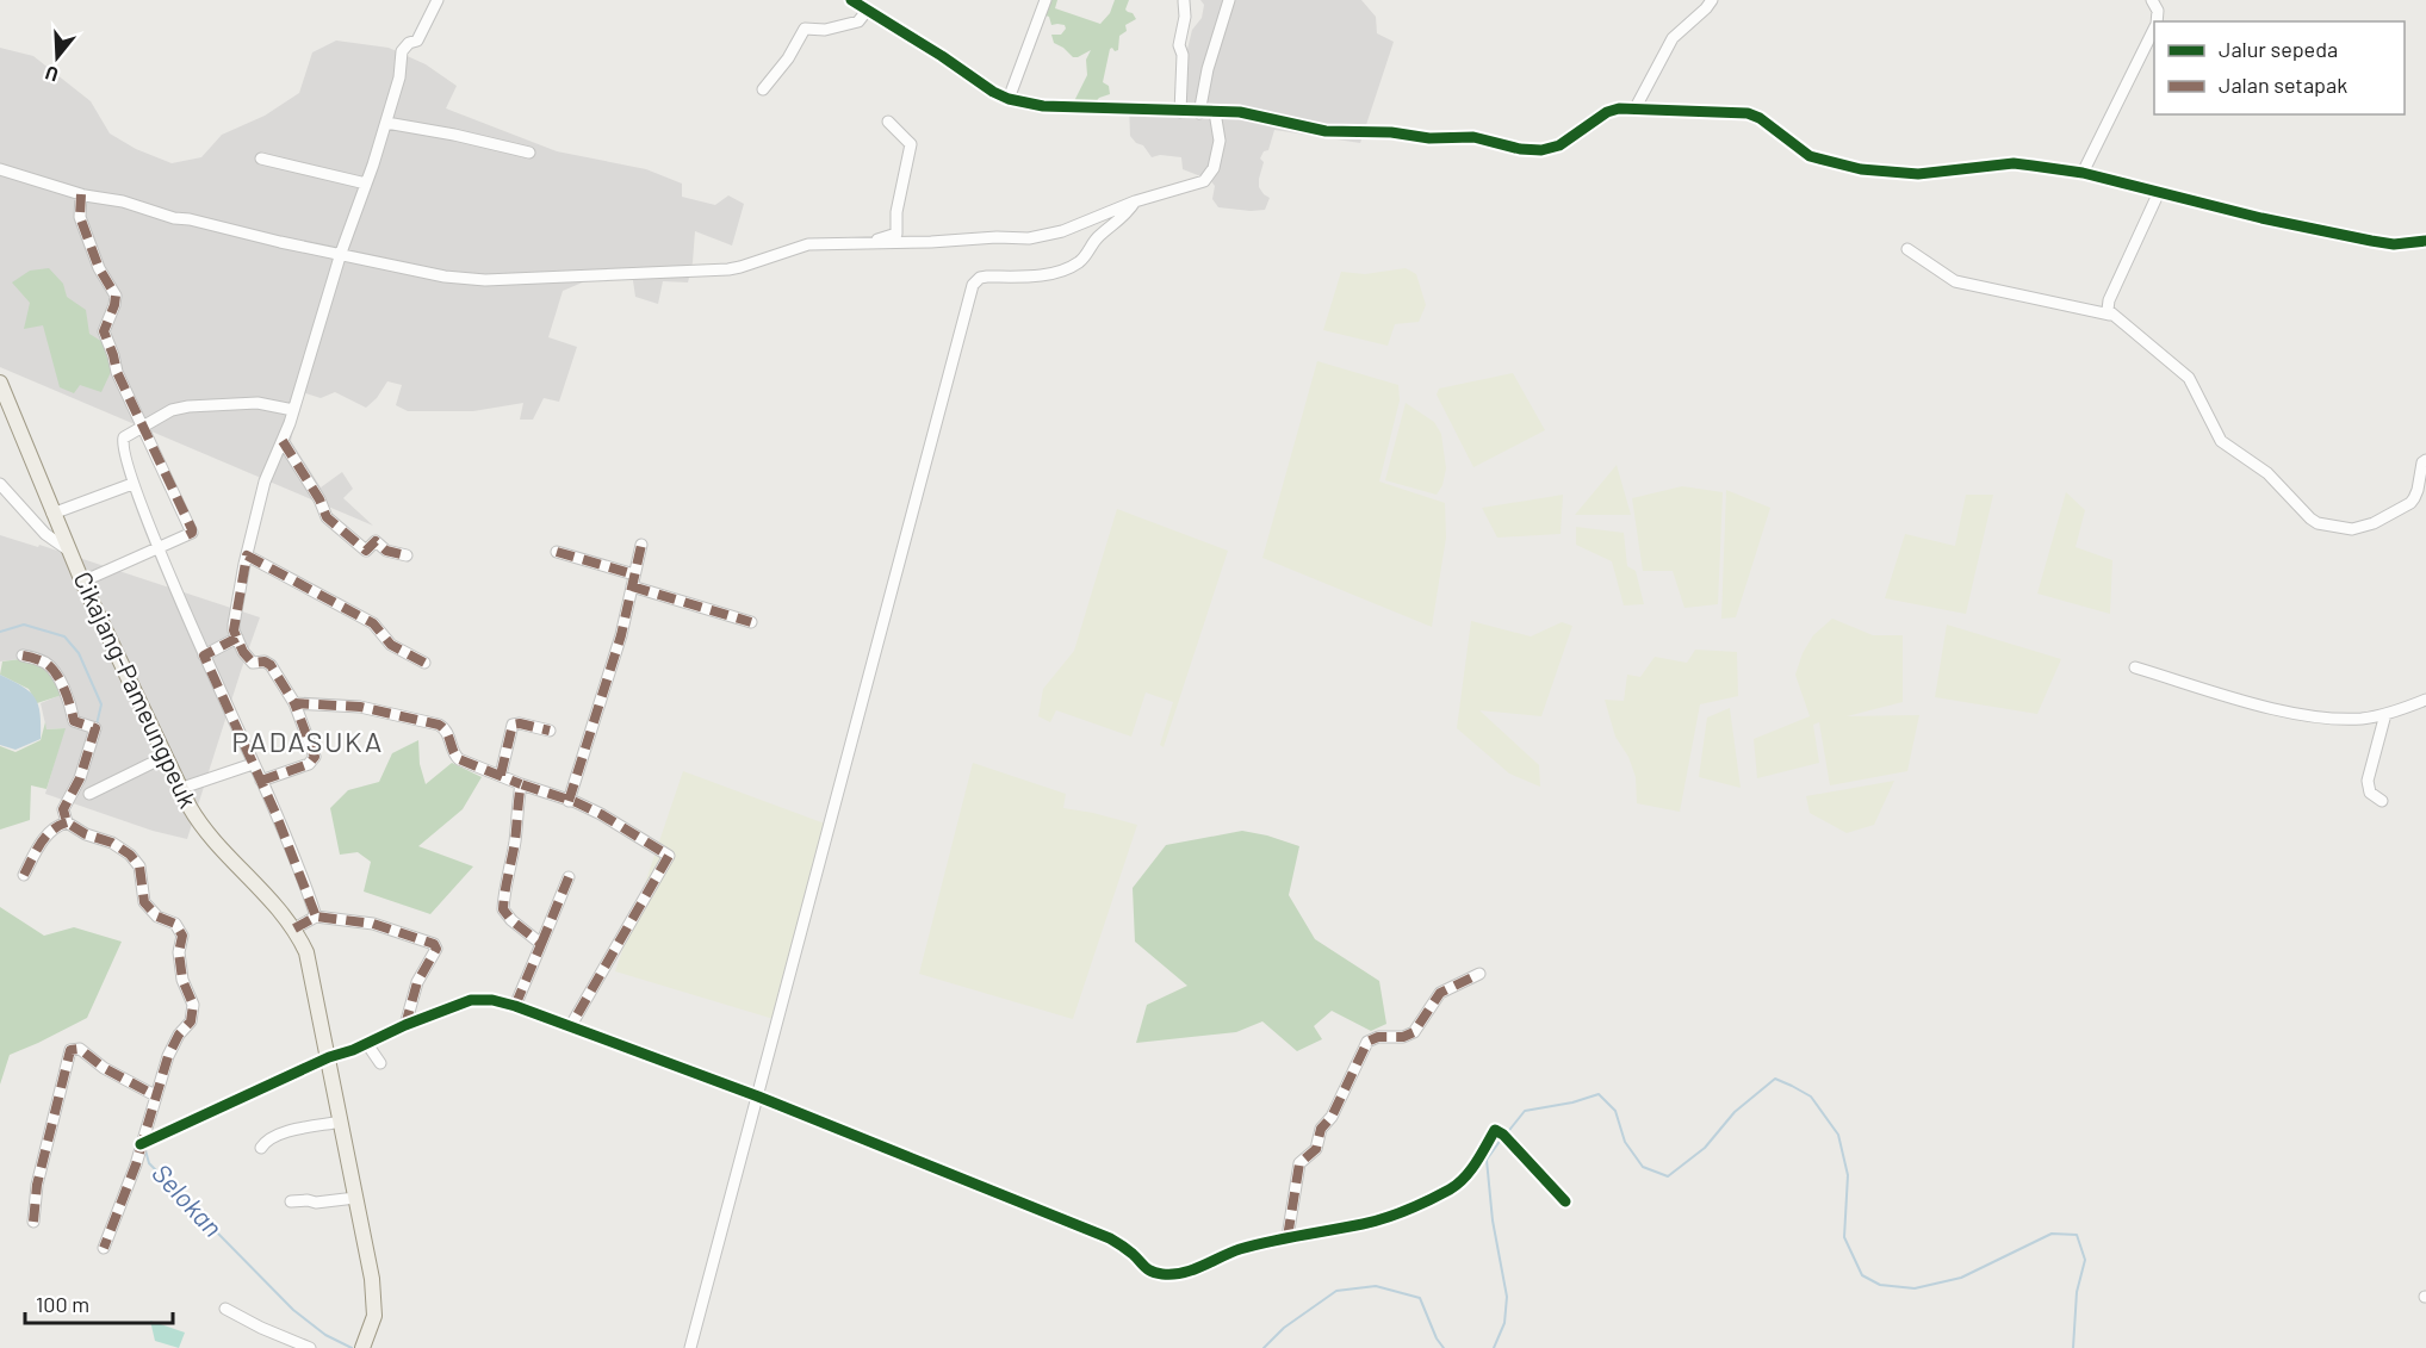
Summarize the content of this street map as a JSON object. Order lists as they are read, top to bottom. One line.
{"streets":{"main road":["Cikajang-Pameungpeuk"]},"districts":["PADASUKA"],"water":["Selokan"],"legend":["Jalur sepeda","Jalan setapak"],"scale_bar":"100 m","north":"bottom"}
